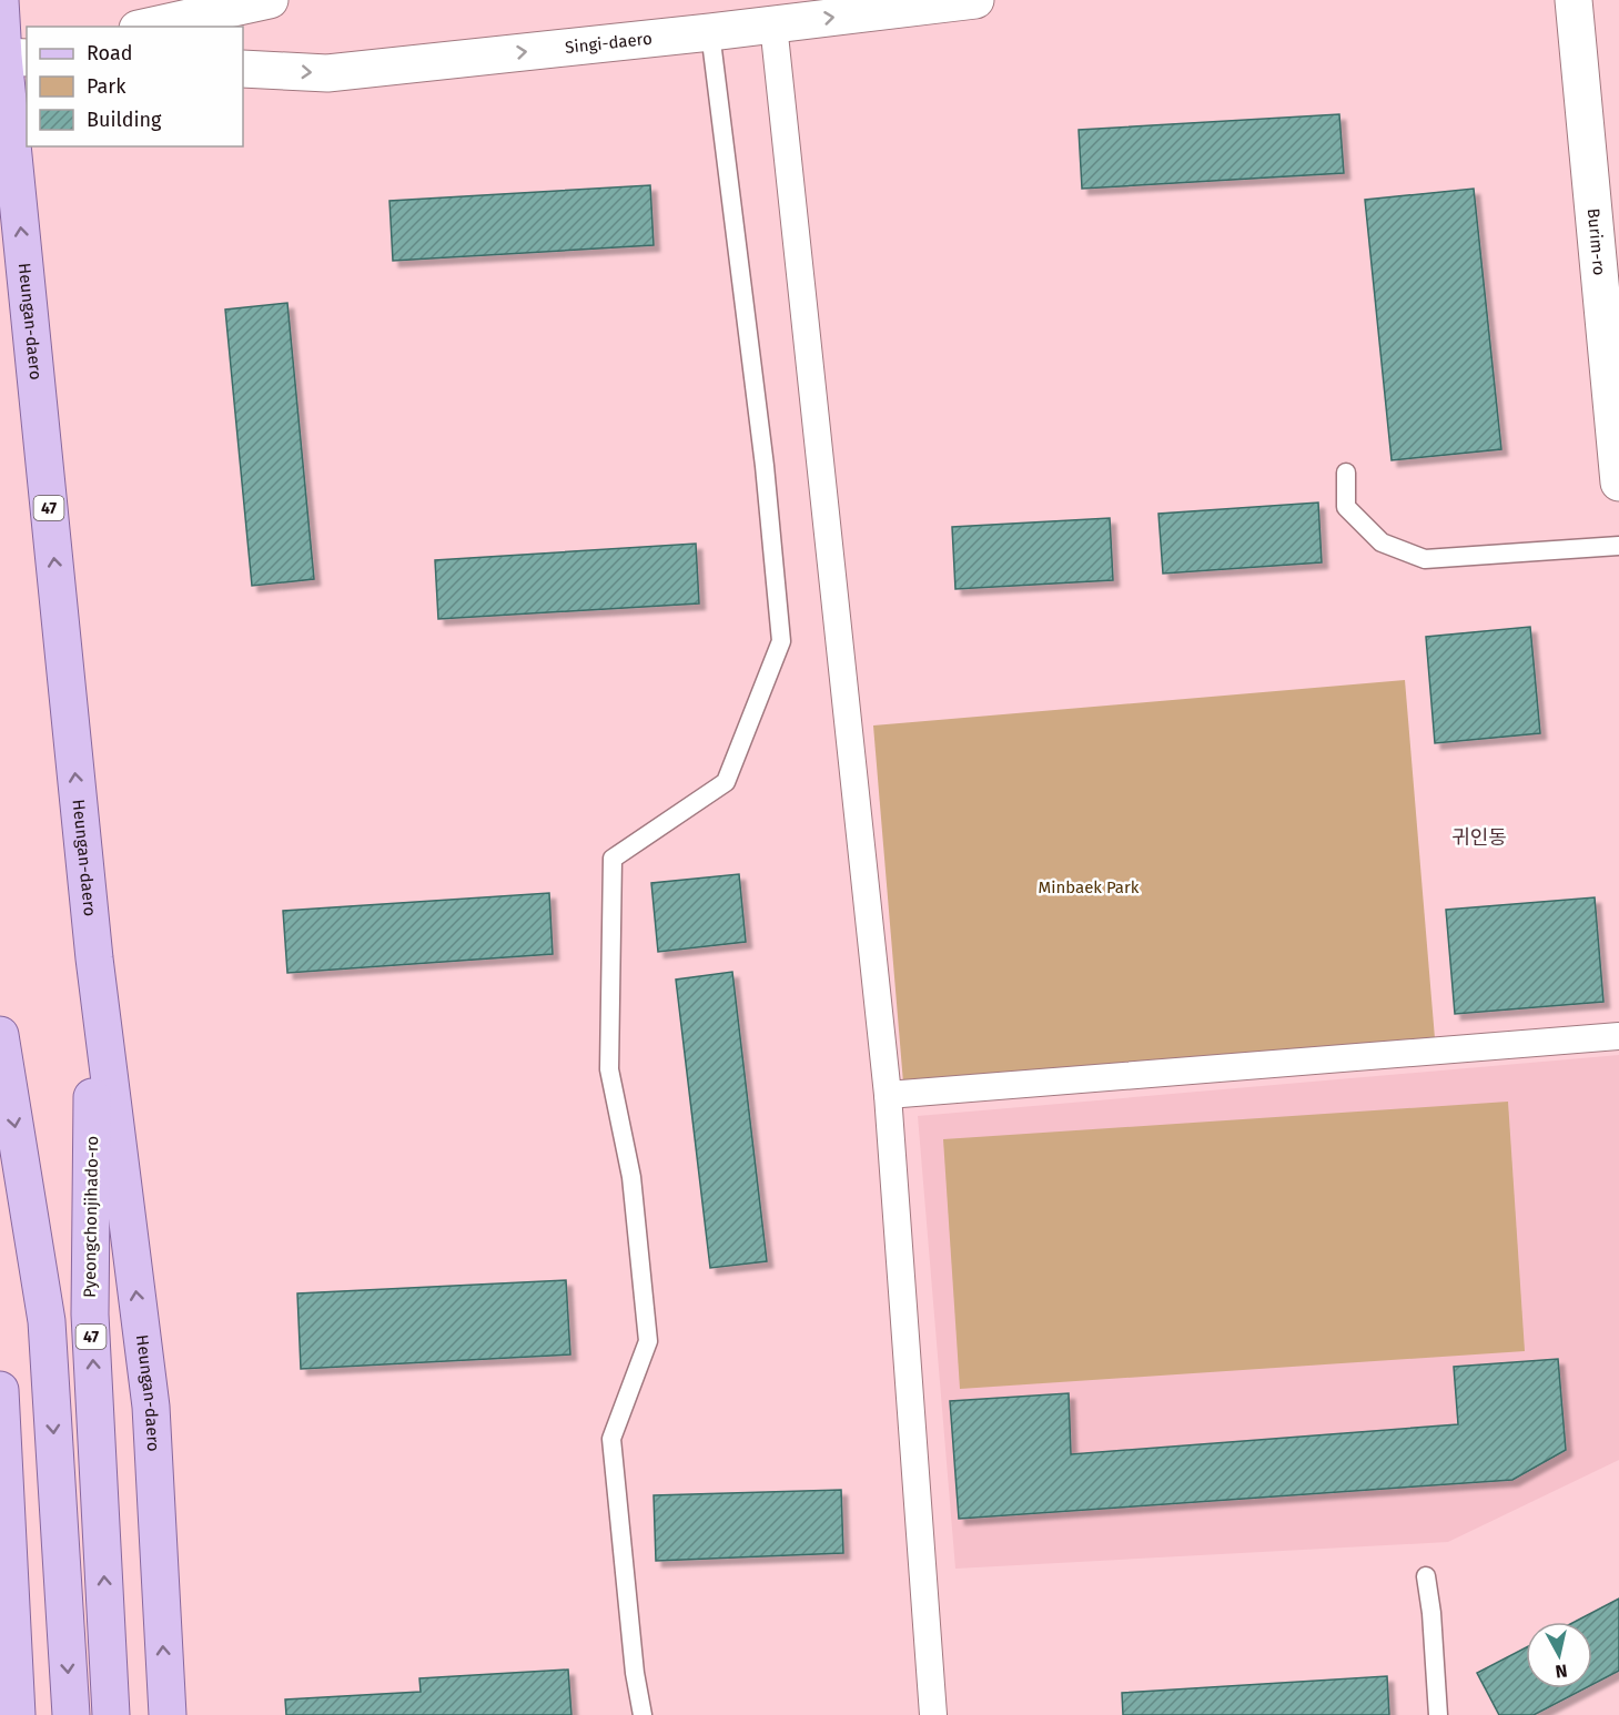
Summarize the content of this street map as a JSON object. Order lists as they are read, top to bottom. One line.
{"streets":{"main road":["Heungan-daero","47","Pyeongchonjihado-ro"],"street":["Singi-daero","Burim-ro"]},"crossings":[["Heungan-daero","Pyeongchonjihado-ro"]],"one_way":["Singi-daero"],"districts":["귀인동"],"parks":["Minbaek Park"],"legend":["Road","Park","Building"],"north":"bottom"}
